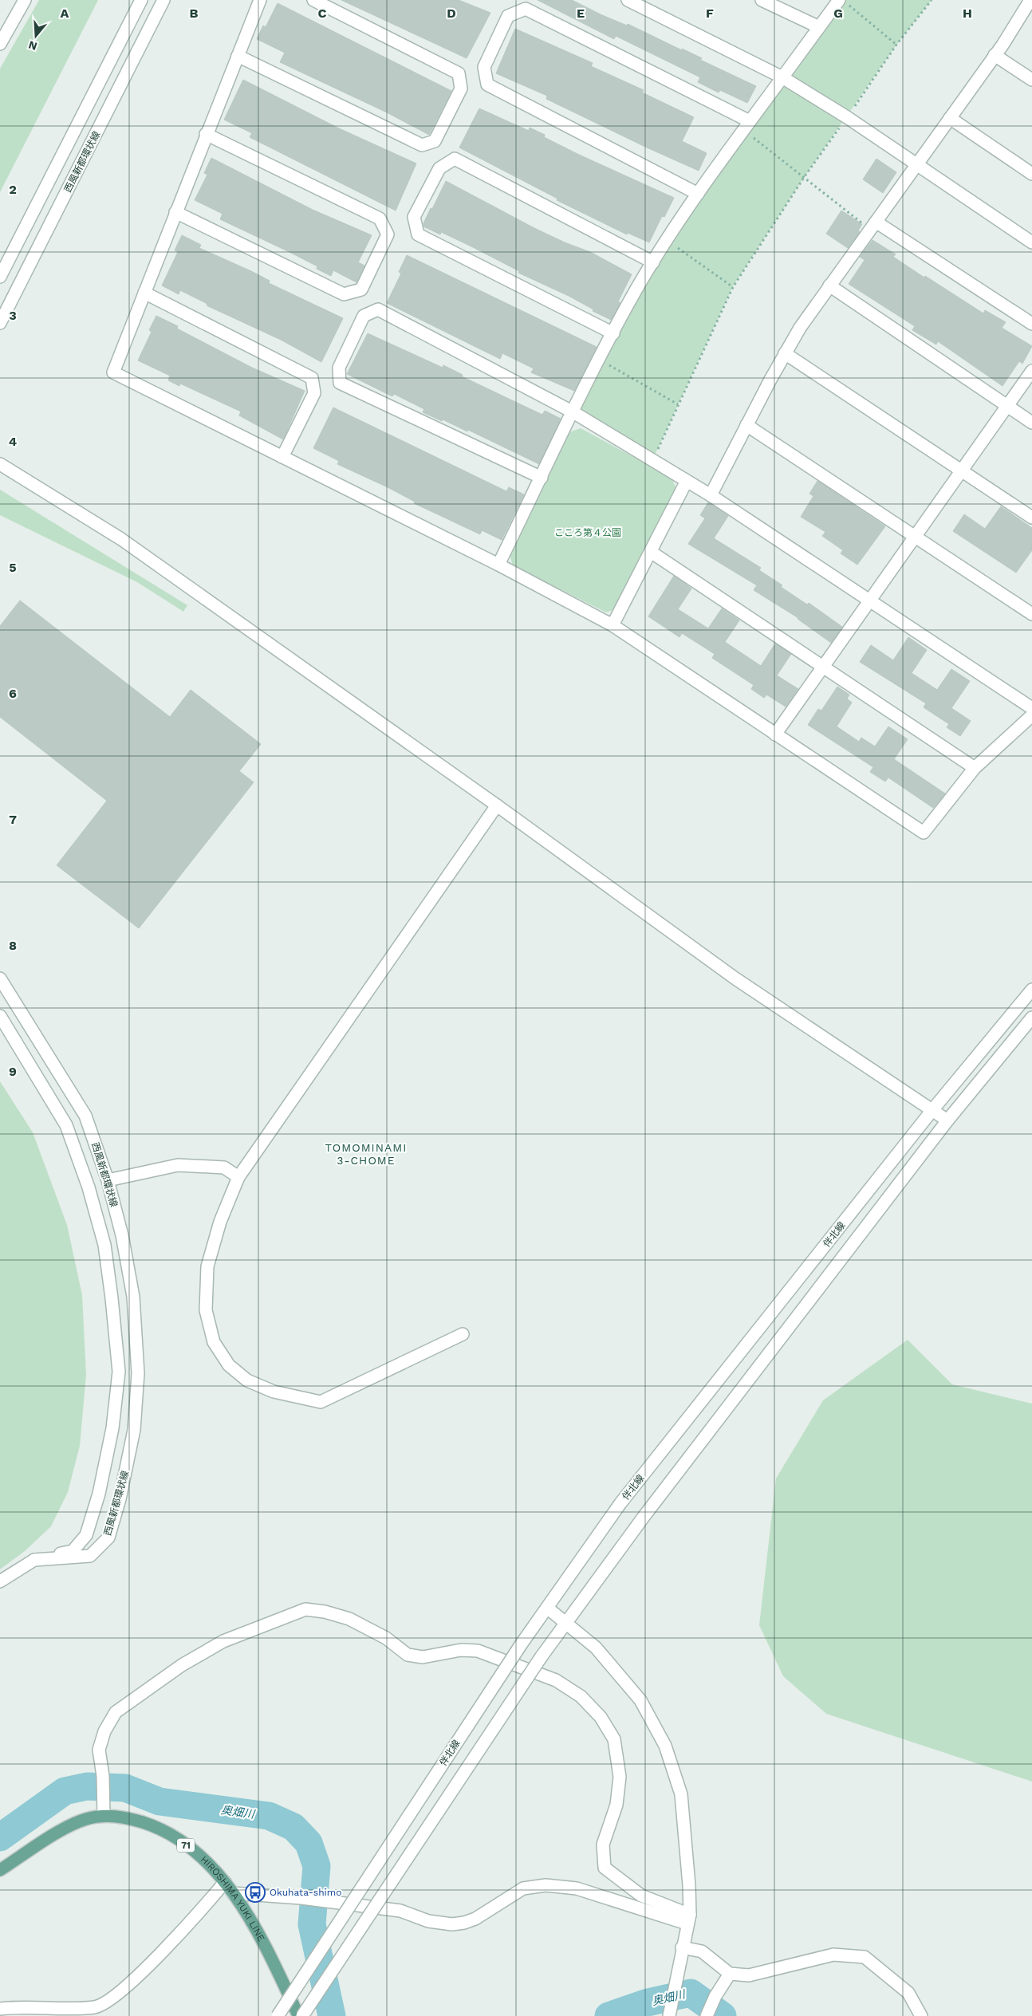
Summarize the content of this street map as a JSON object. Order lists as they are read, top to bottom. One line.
{"streets":{"main road":["71","HIROSHIMA YUKI LINE"],"street":["西風新都環状線","伴北線"]},"crossings":[["伴北線","HIROSHIMA YUKI LINE"]],"districts":["TOMOMINAMI 3-CHOME"],"water":["奥畑川"],"parks":["こころ第４公園"],"places":{"bus stop":["Okuhata-shimo"]},"north":"bottom","grid":{"columns":["A","B","C","D","E","F","G","H"],"rows":["2","3","4","5","6","7","8","9"]}}
